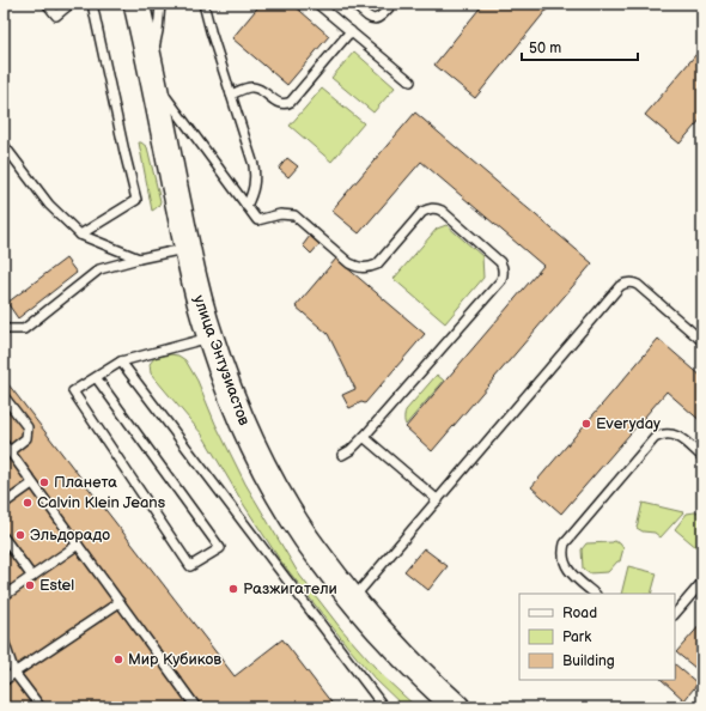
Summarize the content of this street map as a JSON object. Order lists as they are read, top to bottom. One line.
{"streets":{"main road":["улица Энтузиастов"]},"places":["Everyday","Планета","Calvin Klein Jeans","Эльдорадо","Estel","Разжигатели","Мир Кубиков"],"legend":["Road","Park","Building"],"scale_bar":"50 m"}
